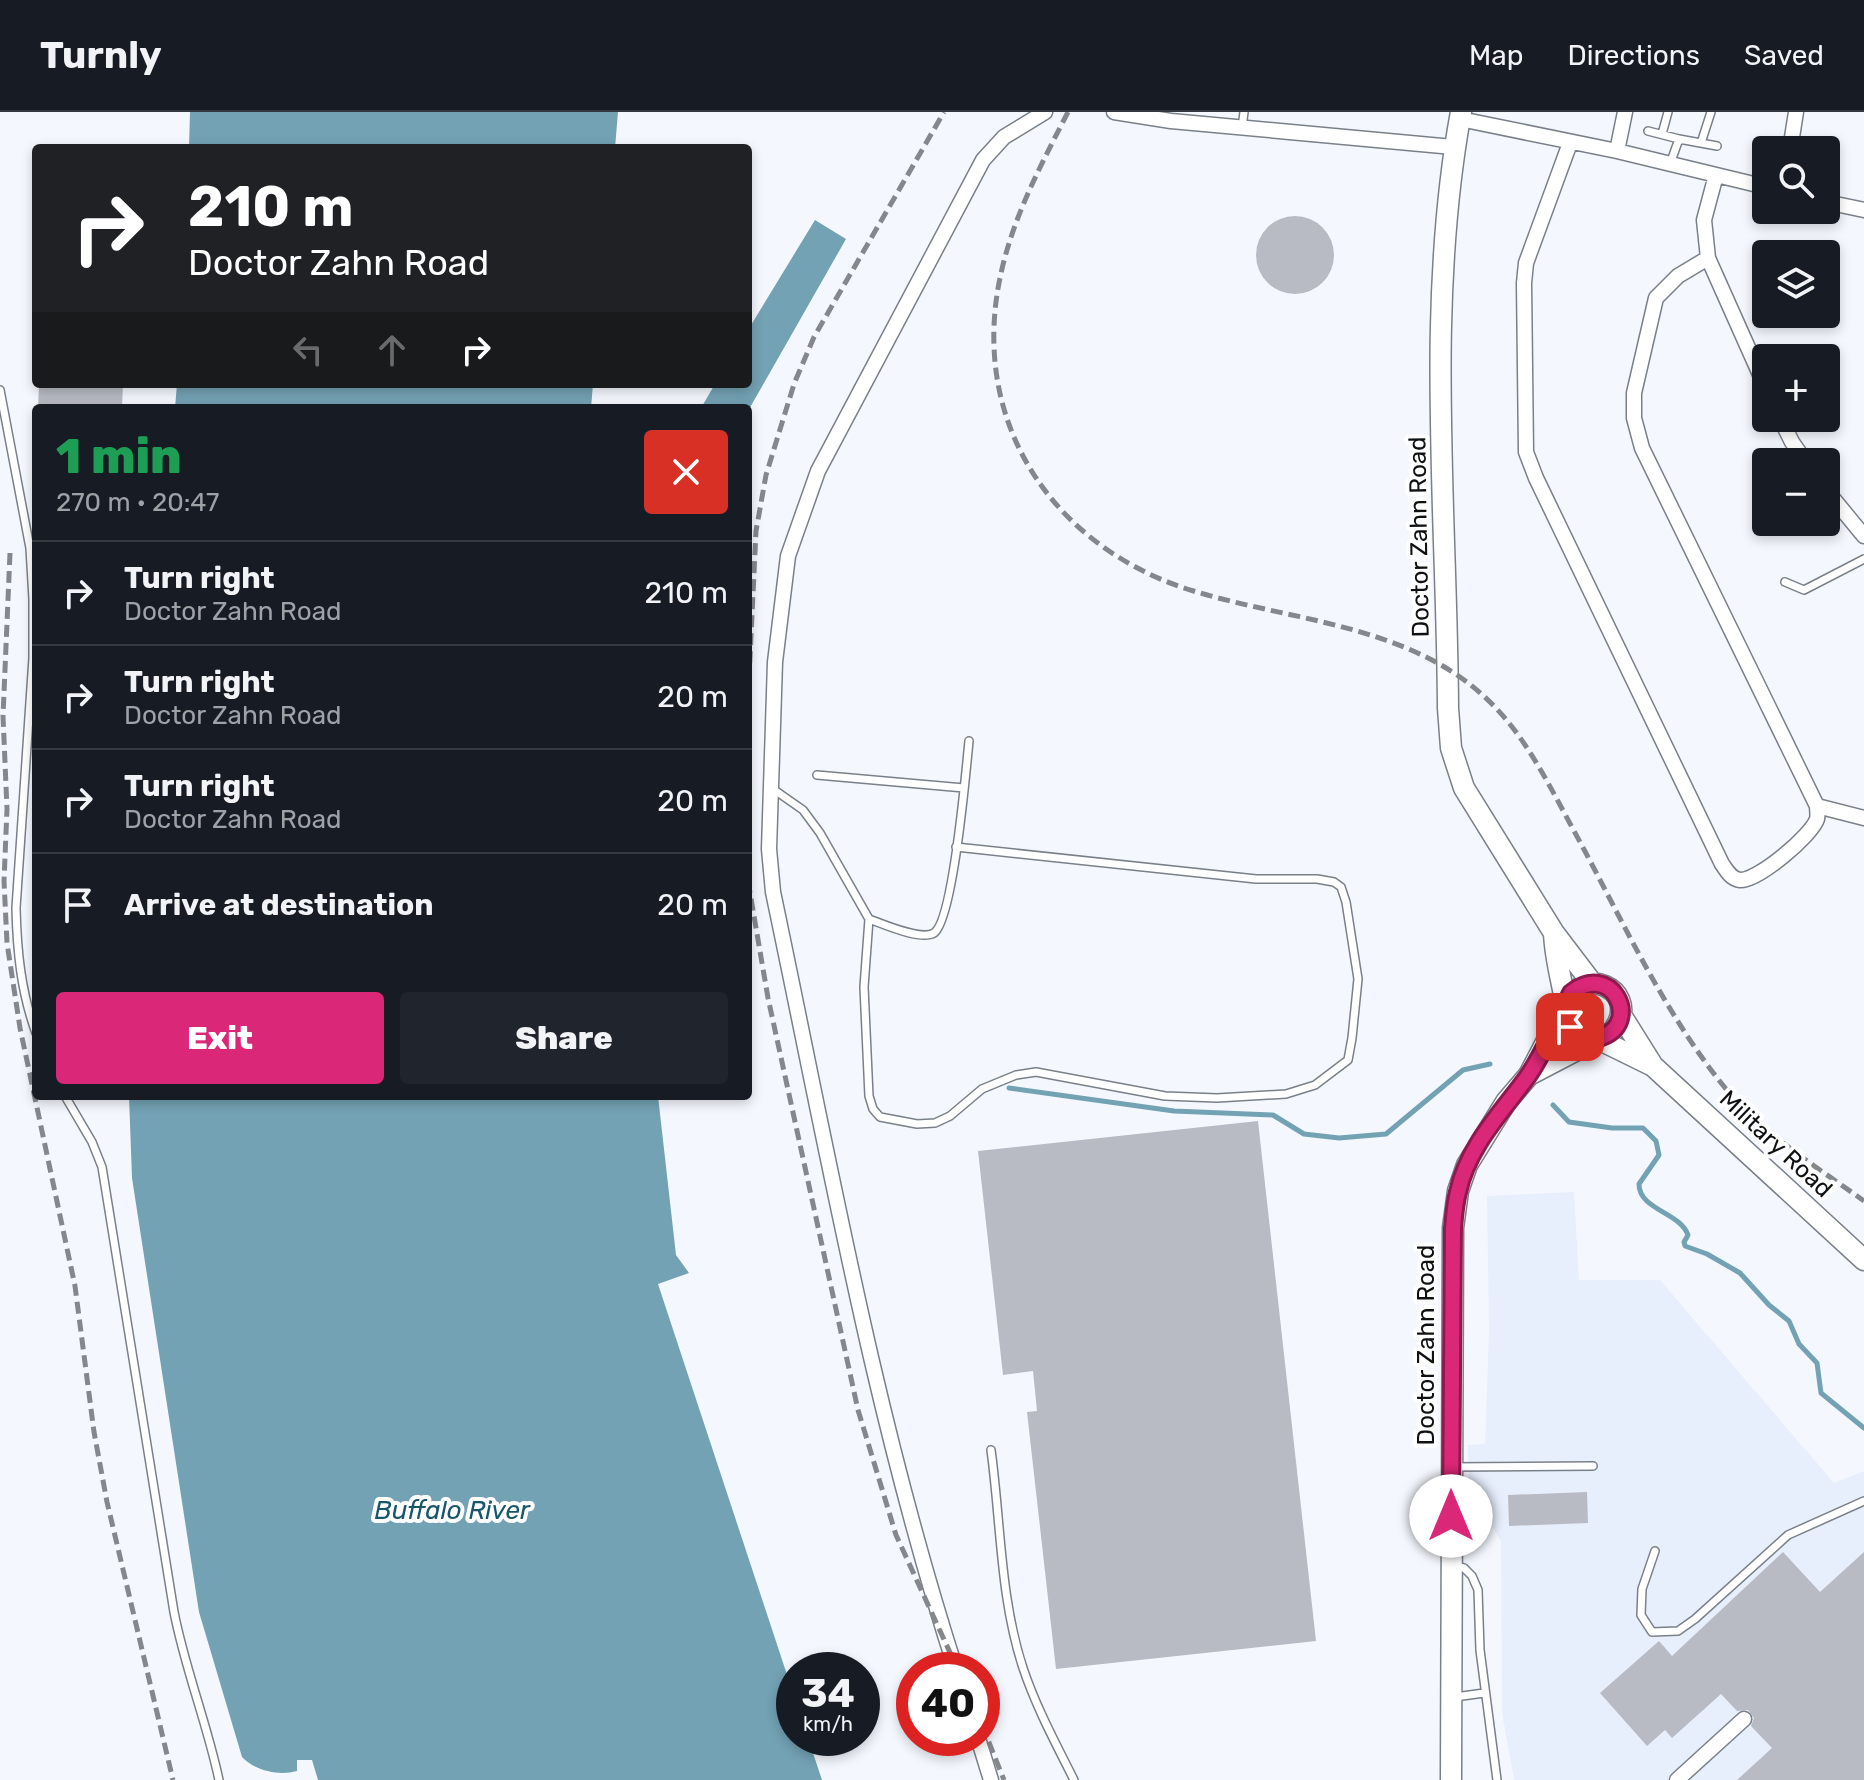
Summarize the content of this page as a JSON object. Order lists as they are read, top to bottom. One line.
{"streets":{"street":["Doctor Zahn Road","Military Road"]},"crossings":[["Doctor Zahn Road","Military Road"]],"water":["Buffalo River"],"page":{"header":"Turnly","nav":["Map","Directions","Saved"],"map_buttons":["+","−"],"turn":["210 m","Doctor Zahn Road"],"heading":["1 min","270 m · 20:47"],"list":[{"name":"Turn right","note":"Doctor Zahn Road","value":"210 m"},{"name":"Turn right","note":"Doctor Zahn Road","value":"20 m"},{"name":"Turn right","note":"Doctor Zahn Road","value":"20 m"},{"name":"Arrive at destination","value":"20 m"}],"buttons":["Exit","Share"],"speed":"34 km/h","limit":"40"}}
